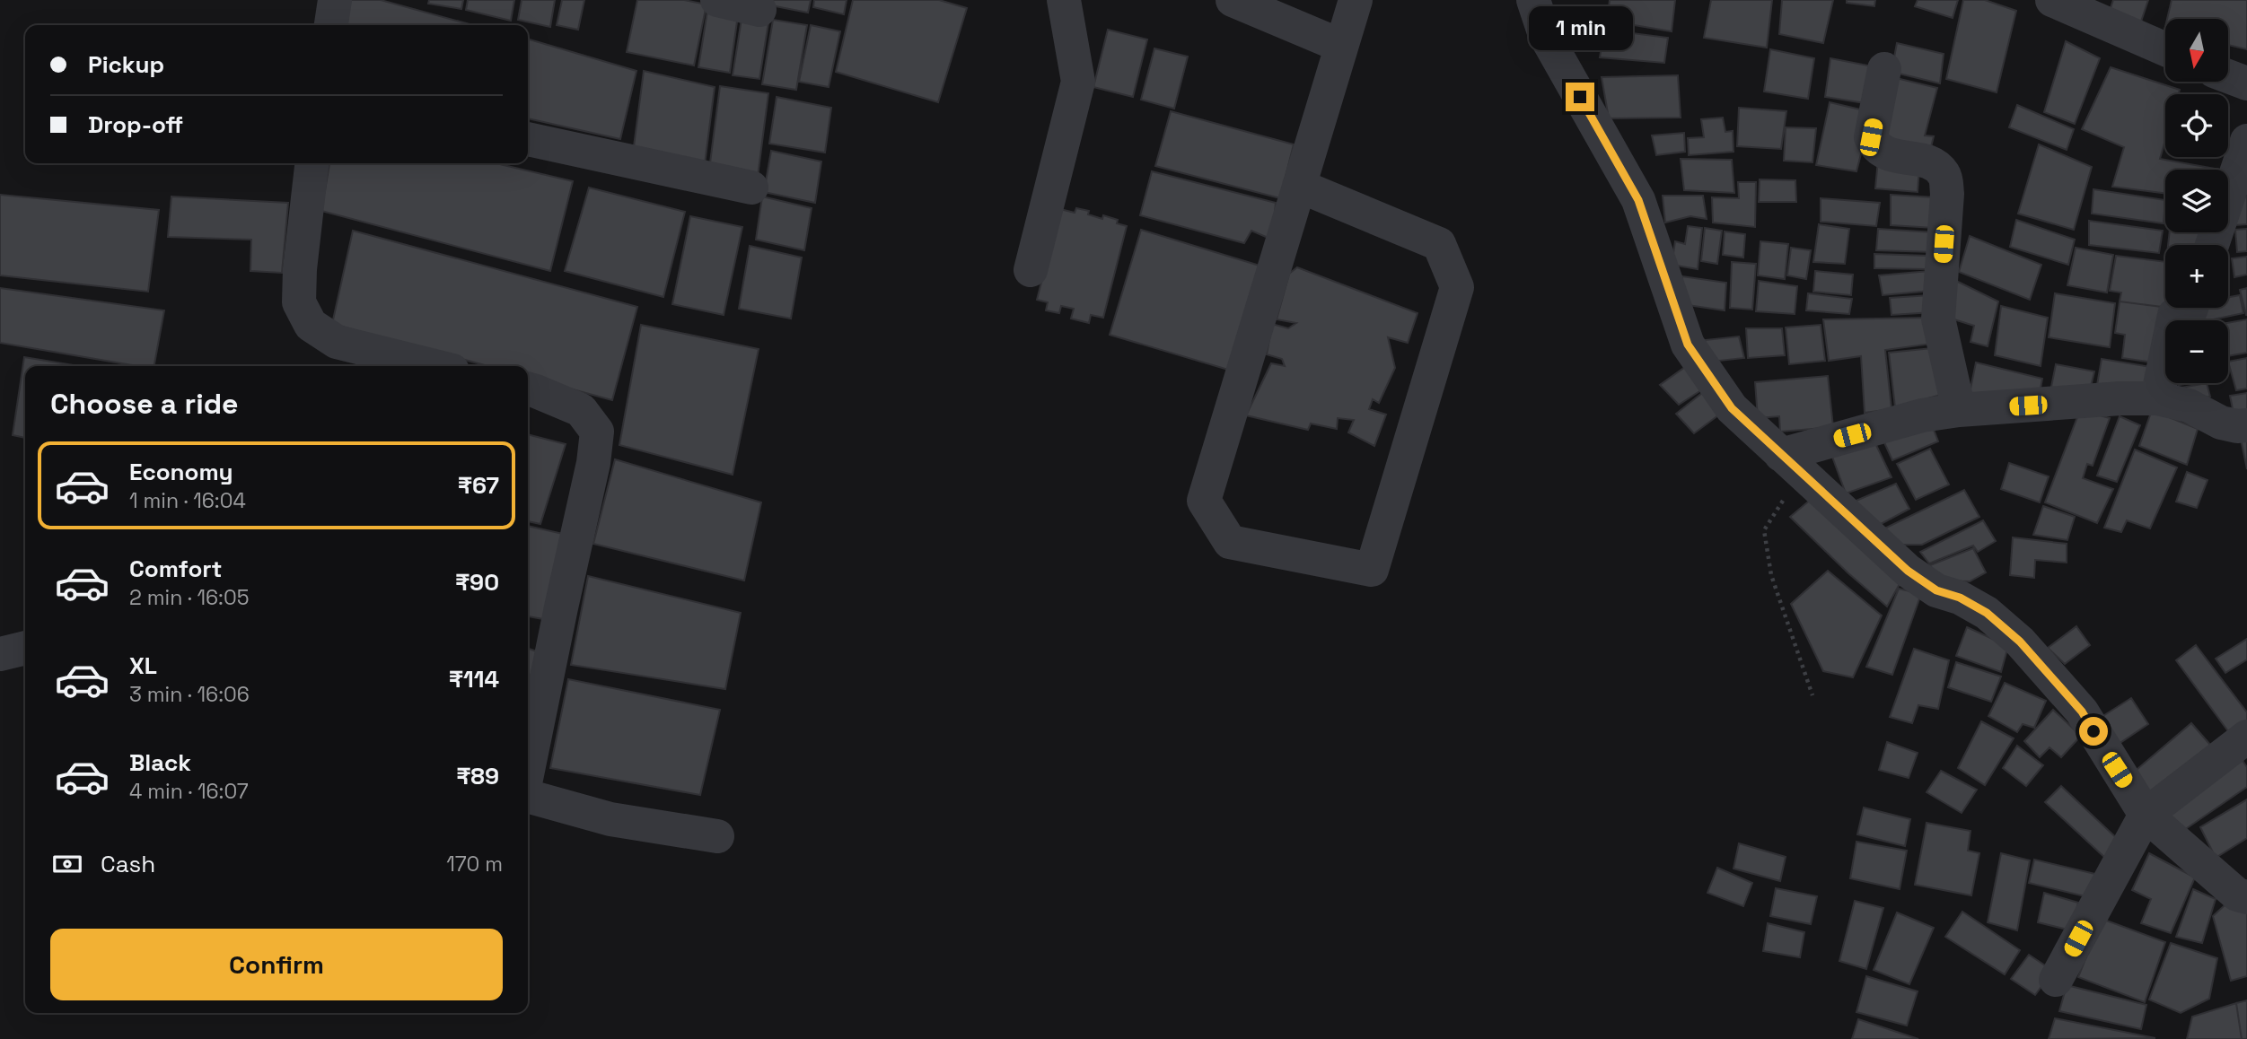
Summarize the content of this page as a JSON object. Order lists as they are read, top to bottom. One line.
{"north":"bottom","page":{"bubble":"1 min","map_buttons":["+","−"],"banner":["Pickup","Drop-off"],"heading":"Choose a ride","list":[{"name":"Economy","note":"1 min · 16:04","value":"₹67"},{"name":"Comfort","note":"2 min · 16:05","value":"₹90"},{"name":"XL","note":"3 min · 16:06","value":"₹114"},{"name":"Black","note":"4 min · 16:07","value":"₹89"}],"pay":["Cash","170 m"],"buttons":"Confirm"}}
